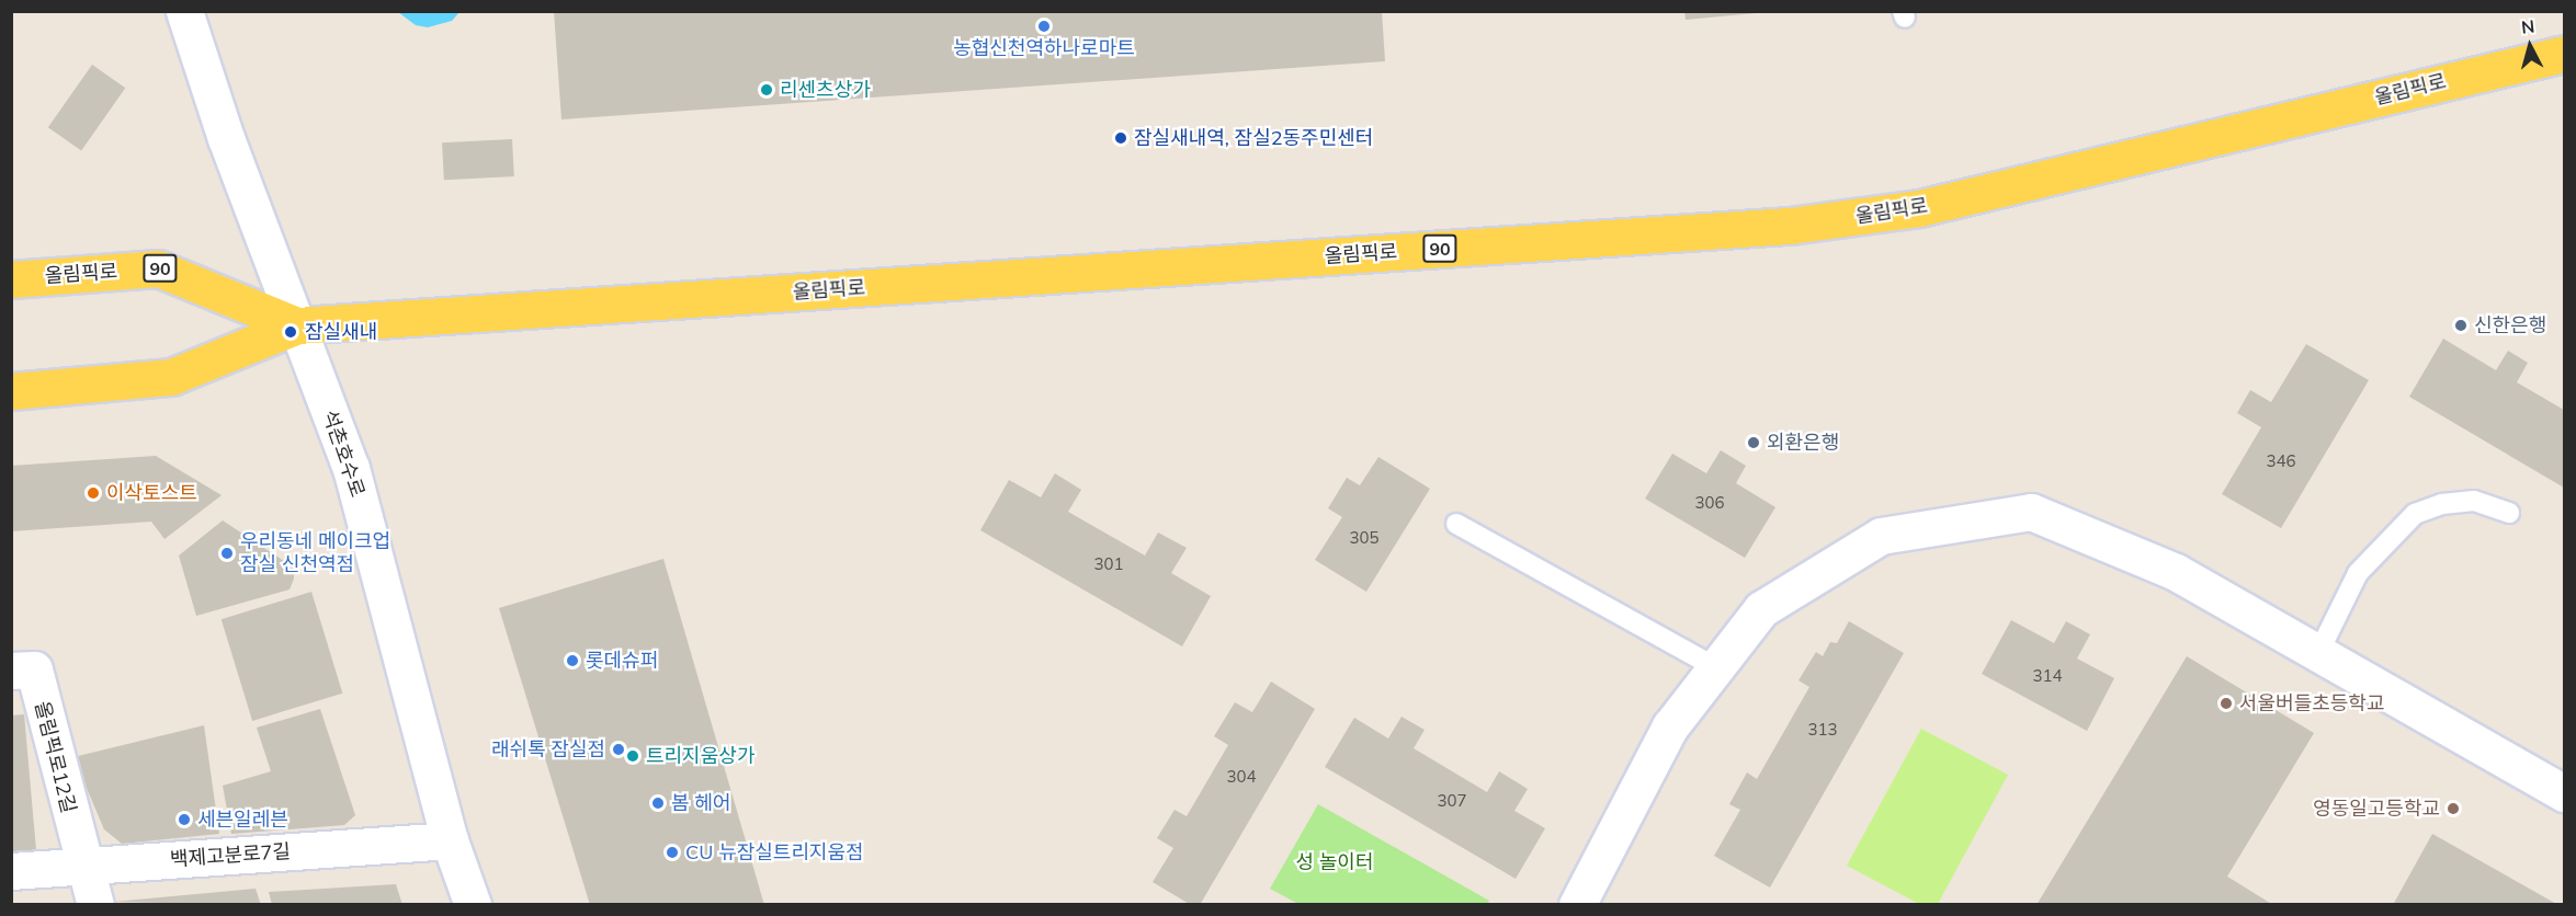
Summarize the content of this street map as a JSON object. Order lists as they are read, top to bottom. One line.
{"streets":{"main road":["올림픽로","90"],"street":["석촌호수로","올림픽로12길","백제고분로7길"]},"crossings":[["올림픽로","석촌호수로"],["석촌호수로","백제고분로7길"],["올림픽로12길","백제고분로7길"]],"parks":["성 놀이터"],"places":["농협신천역하나로마트","리센츠상가","잠실새내역, 잠실2동주민센터","신한은행","잠실새내","외환은행","이삭토스트","우리동네 메이크업 잠실 신천역점","롯데슈퍼","서울버들초등학교","래쉬톡 잠실점","트리지움상가","봄 헤어","영동일고등학교","세븐일레븐","CU 뉴잠실트리지움점"],"house_numbers":["346","306","305","301","314","313","304","307"],"north":"top"}
